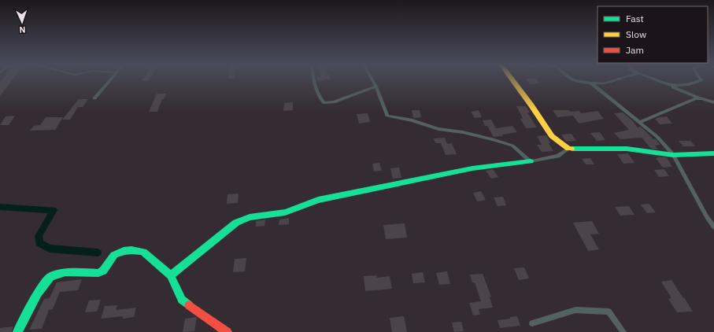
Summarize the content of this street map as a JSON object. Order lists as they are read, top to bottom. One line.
{"legend":["Fast","Slow","Jam"],"north":"bottom"}
